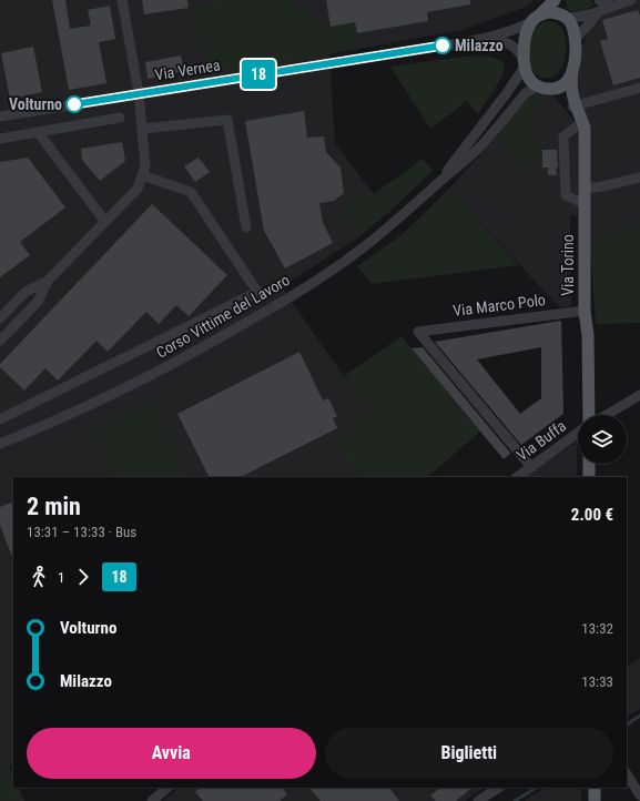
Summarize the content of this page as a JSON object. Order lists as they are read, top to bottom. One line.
{"streets":{"main road":["Via Torino"],"street":["Via Vernea","Via Marco Polo","Corso Vittime del Lavoro","Via Buffa"]},"crossings":[["Via Torino","Via Marco Polo"],["Via Marco Polo","Via Buffa"]],"places":["Milazzo","Volturno"],"lines":["bus line 18"],"page":{"on_map":"18","heading":["2 min","13:31 – 13:33 · Bus","2.00 €"],"legs":["1","18"],"list":[{"name":"Volturno","value":"13:32"},{"name":"Milazzo","value":"13:33"}],"buttons":["Avvia","Biglietti"]}}
